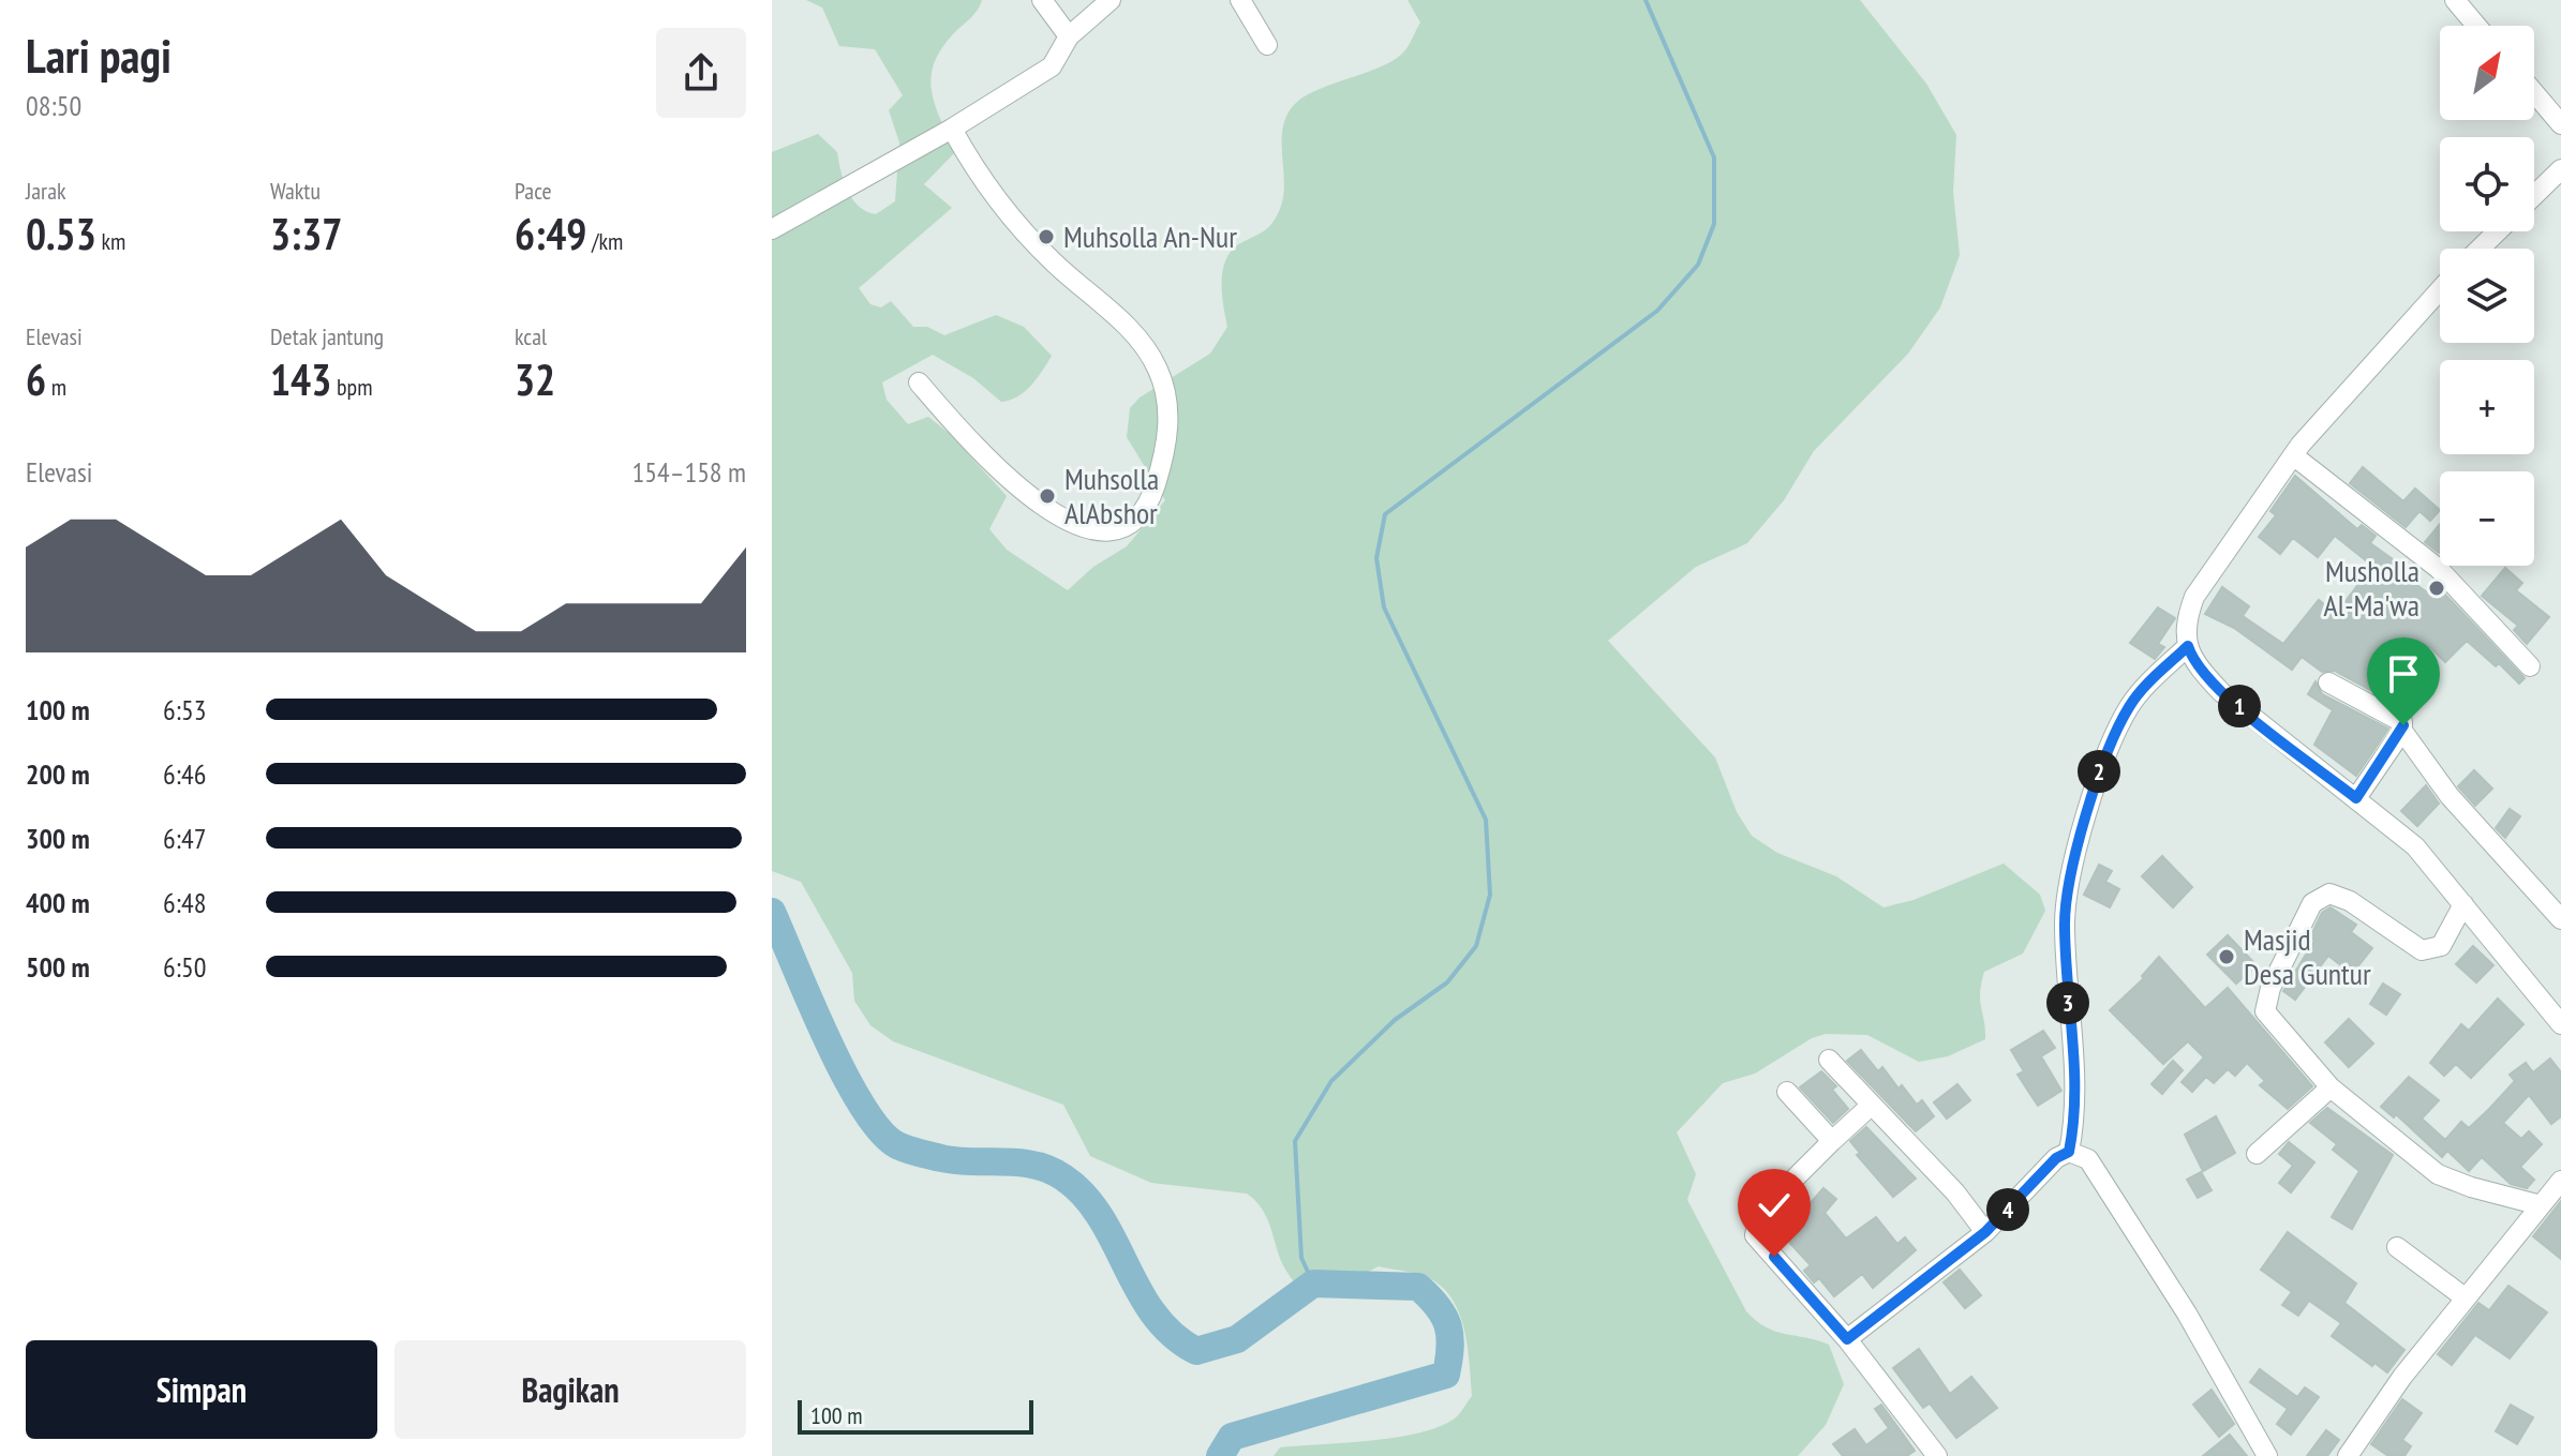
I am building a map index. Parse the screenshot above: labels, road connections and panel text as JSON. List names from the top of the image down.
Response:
{
  "places": [
    "Muhsolla An-Nur",
    "Muhsolla AlAbshor",
    "Musholla Al-Ma'wa",
    "Masjid Desa Guntur"
  ],
  "scale_bar": "100 m",
  "north": "top right",
  "page": {
    "heading": ["Lari pagi", "08:50"],
    "map_buttons": ["+", "−"],
    "stats": [
      ["Jarak", "0.53 km"],
      ["Waktu", "3:37"],
      ["Pace", "6:49 /km"],
      ["Elevasi", "6 m"],
      ["Detak jantung", "143 bpm"],
      ["kcal", "32"]
    ],
    "chart": ["Elevasi", "154–158 m"],
    "list": [
      {
        "name": "100 m",
        "note": "6:53"
      },
      {
        "name": "200 m",
        "note": "6:46"
      },
      {
        "name": "300 m",
        "note": "6:47"
      },
      {
        "name": "400 m",
        "note": "6:48"
      },
      {
        "name": "500 m",
        "note": "6:50"
      }
    ],
    "pins": [
      "1",
      "2",
      "3",
      "4"
    ],
    "buttons": ["Simpan", "Bagikan"],
    "scale": "100 m"
  }
}
